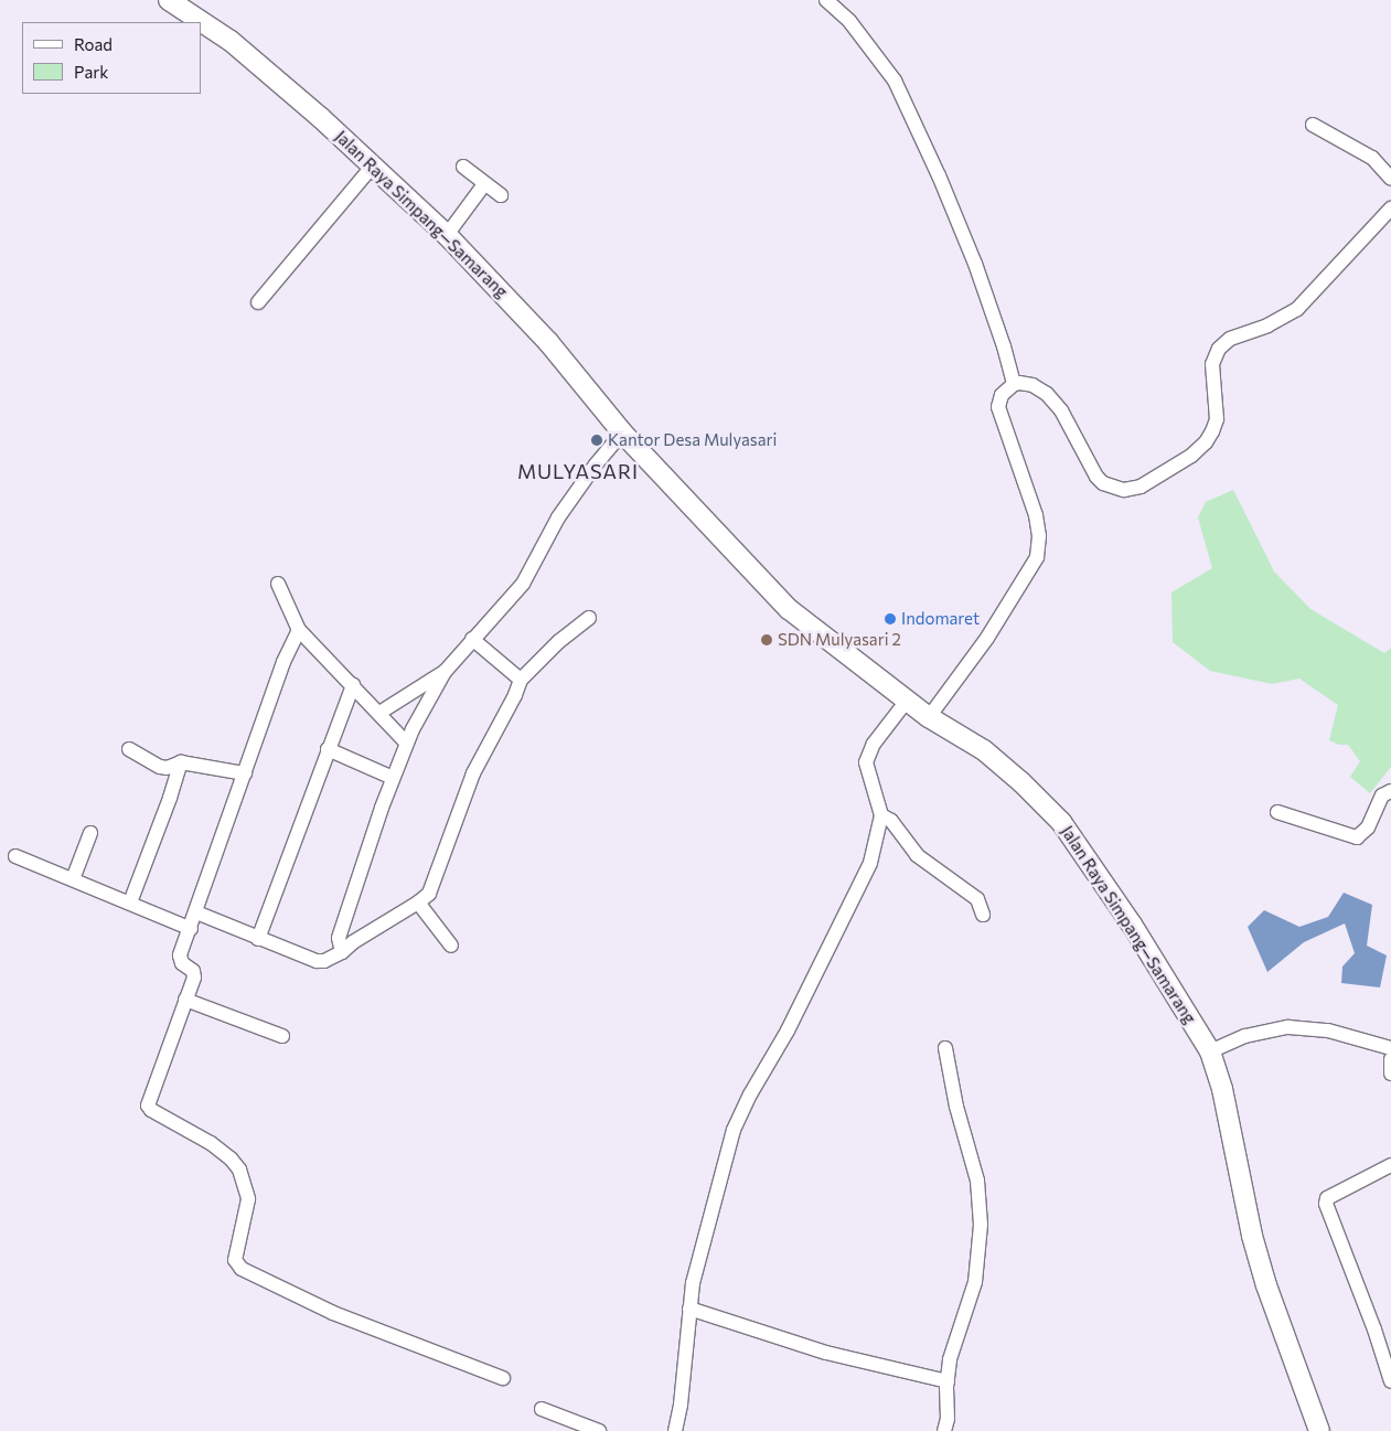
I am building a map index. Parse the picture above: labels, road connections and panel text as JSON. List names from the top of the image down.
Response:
{
  "streets": {
    "main road": ["Jalan Raya Simpang—Samarang"]
  },
  "districts": ["MULYASARI"],
  "places": ["Kantor Desa Mulyasari", "Indomaret", "SDN Mulyasari 2"],
  "legend": ["Road", "Park"]
}
